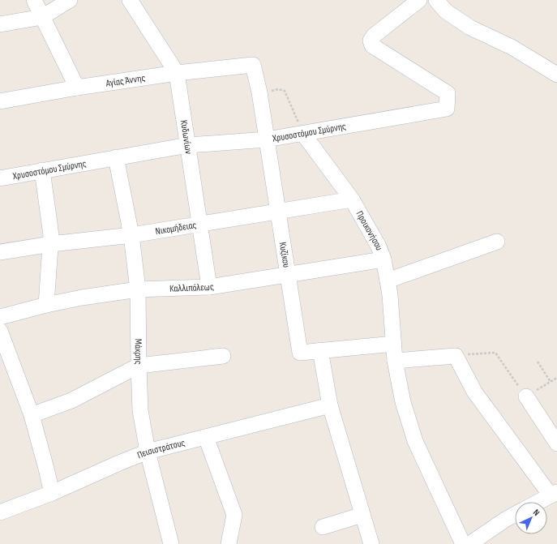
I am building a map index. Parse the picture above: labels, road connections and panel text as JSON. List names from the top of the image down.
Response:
{
  "streets": {
    "street": [
      "Αγίας Άννης",
      "Χρυσοστόμου Σμύρνης",
      "Κυδωνίων",
      "Νικομήδειας",
      "Προικονήσου",
      "Κυζίκου",
      "Καλλιπόλεως",
      "Μάκρης",
      "Πεισιστράτους"
    ]
  },
  "crossings": [
    ["Αγίας Άννης", "Κυδωνίων"],
    ["Αγίας Άννης", "Κυζίκου"],
    ["Χρυσοστόμου Σμύρνης", "Κυδωνίων"],
    ["Χρυσοστόμου Σμύρνης", "Προικονήσου"],
    ["Χρυσοστόμου Σμύρνης", "Κυζίκου"],
    ["Χρυσοστόμου Σμύρνης", "Μάκρης"],
    ["Κυδωνίων", "Νικομήδειας"],
    ["Κυδωνίων", "Καλλιπόλεως"],
    ["Νικομήδειας", "Προικονήσου"],
    ["Νικομήδειας", "Κυζίκου"],
    ["Νικομήδειας", "Μάκρης"],
    ["Προικονήσου", "Κυζίκου"],
    ["Προικονήσου", "Καλλιπόλεως"],
    ["Κυζίκου", "Καλλιπόλεως"],
    ["Καλλιπόλεως", "Μάκρης"],
    ["Μάκρης", "Πεισιστράτους"]
  ],
  "north": "top right"
}
